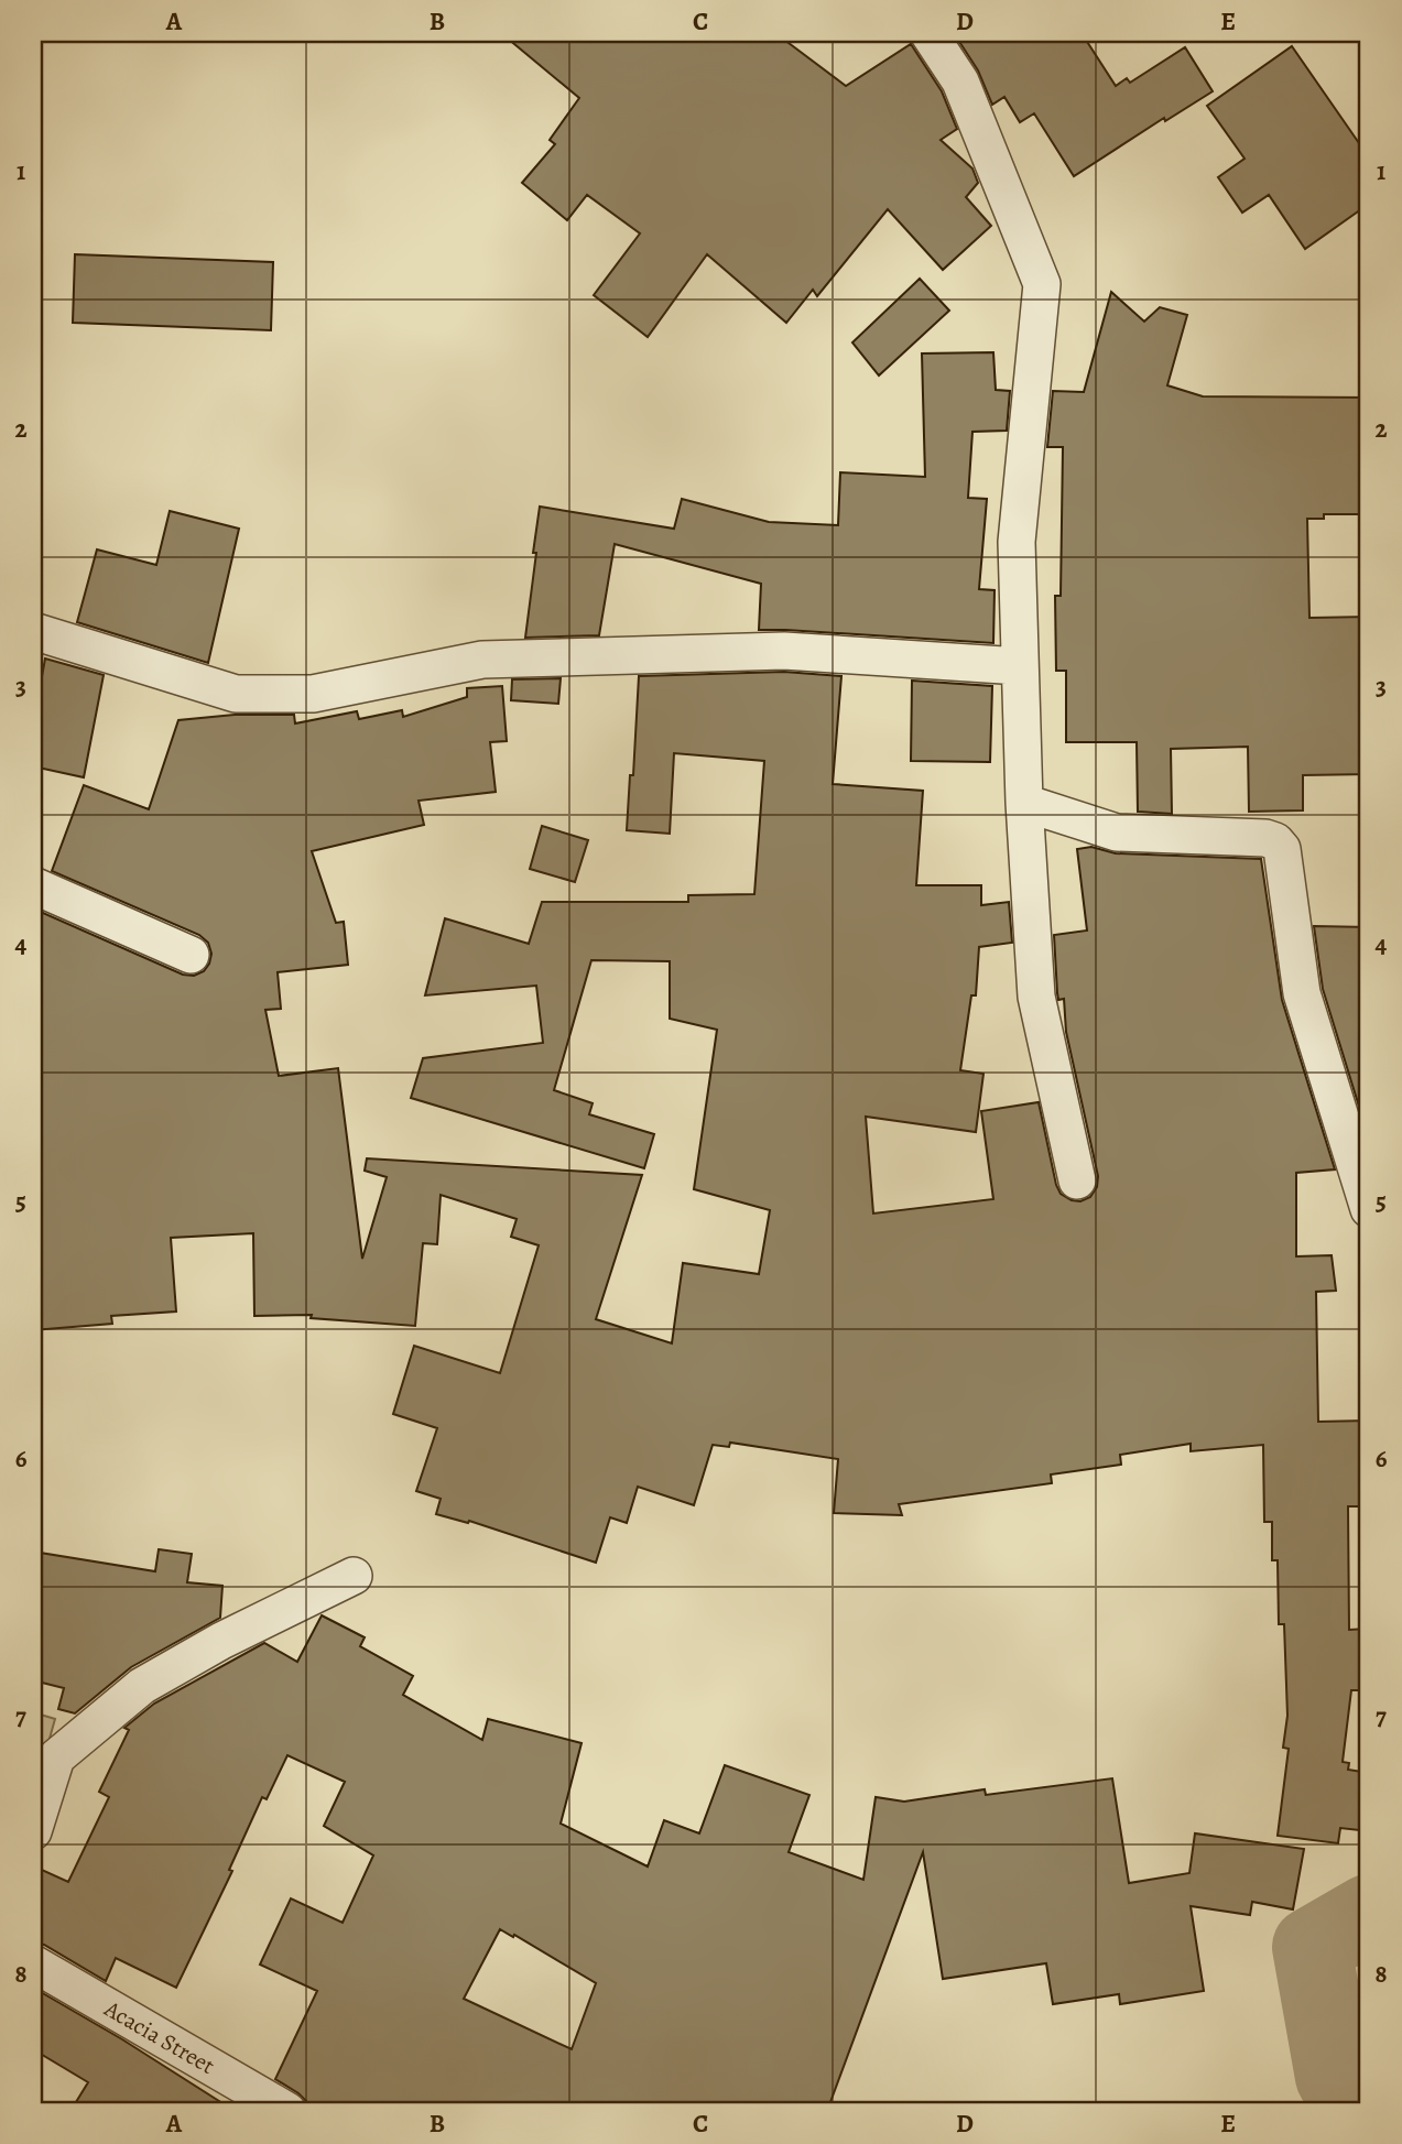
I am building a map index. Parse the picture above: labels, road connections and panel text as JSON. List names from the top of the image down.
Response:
{
  "streets": {
    "street": ["Acacia Street"]
  },
  "grid": {
    "columns": [
      "A",
      "B",
      "C",
      "D",
      "E"
    ],
    "rows": [
      "1",
      "2",
      "3",
      "4",
      "5",
      "6",
      "7",
      "8"
    ]
  }
}
